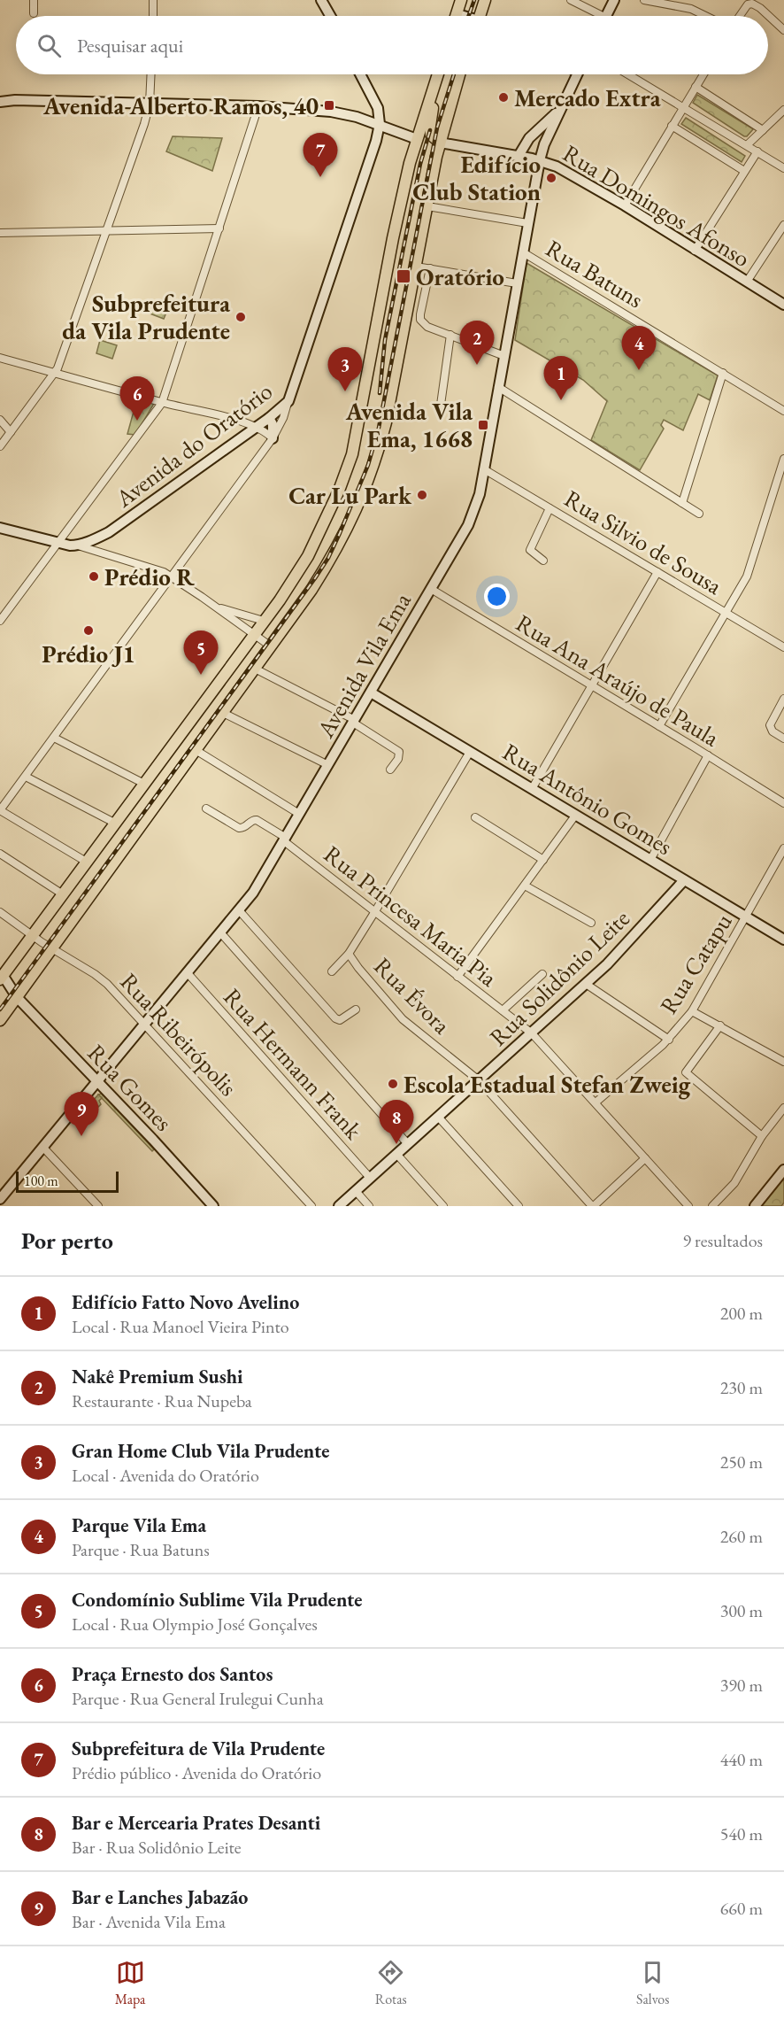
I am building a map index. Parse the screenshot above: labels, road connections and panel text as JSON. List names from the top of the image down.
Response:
{
  "streets": {
    "main road": [
      "Rua Domingos Afonso",
      "Avenida do Oratório",
      "Avenida Vila Ema",
      "Rua Antônio Gomes",
      "Rua Solidônio Leite",
      "Rua Gomes"
    ],
    "street": [
      "Rua Batuns",
      "Rua Silvio de Sousa",
      "Rua Ana Araújo de Paula",
      "Rua Princesa Maria Pia",
      "Rua Catapu",
      "Rua Évora",
      "Rua Ribeirópolis",
      "Rua Hermann Frank"
    ]
  },
  "crossings": [
    ["Rua Domingos Afonso", "Avenida Vila Ema"],
    ["Rua Batuns", "Avenida Vila Ema"],
    ["Rua Silvio de Sousa", "Avenida Vila Ema"],
    ["Avenida Vila Ema", "Rua Ana Araújo de Paula"],
    ["Avenida Vila Ema", "Rua Antônio Gomes"],
    ["Avenida Vila Ema", "Rua Princesa Maria Pia"],
    ["Avenida Vila Ema", "Rua Ribeirópolis"],
    ["Avenida Vila Ema", "Rua Hermann Frank"],
    ["Avenida Vila Ema", "Rua Gomes"],
    ["Rua Antônio Gomes", "Rua Catapu"],
    ["Rua Antônio Gomes", "Rua Solidônio Leite"],
    ["Rua Princesa Maria Pia", "Rua Catapu"],
    ["Rua Princesa Maria Pia", "Rua Solidônio Leite"],
    ["Rua Solidônio Leite", "Rua Évora"],
    ["Rua Solidônio Leite", "Rua Hermann Frank"]
  ],
  "places": {
    "other": [
      "Mercado Extra",
      "Edifício Club Station",
      "Subprefeitura da Vila Prudente",
      "Car Lu Park",
      "Prédio R",
      "Prédio J1",
      "Escola Estadual Stefan Zweig"
    ],
    "transit": ["Avenida Alberto Ramos, 40", "Oratório", "Avenida Vila Ema, 1668"]
  },
  "scale_bar": "100 m",
  "page": {
    "search": "Pesquisar aqui",
    "pins": [
      "7",
      "2",
      "4",
      "3",
      "1",
      "6",
      "5",
      "9",
      "8"
    ],
    "scale": "100 m",
    "heading": ["Por perto", "9 resultados"],
    "list": [
      {
        "mark": "1",
        "name": "Edifício Fatto Novo Avelino",
        "note": "Local · Rua Manoel Vieira Pinto",
        "value": "200 m"
      },
      {
        "mark": "2",
        "name": "Nakê Premium Sushi",
        "note": "Restaurante · Rua Nupeba",
        "value": "230 m"
      },
      {
        "mark": "3",
        "name": "Gran Home Club Vila Prudente",
        "note": "Local · Avenida do Oratório",
        "value": "250 m"
      },
      {
        "mark": "4",
        "name": "Parque Vila Ema",
        "note": "Parque · Rua Batuns",
        "value": "260 m"
      },
      {
        "mark": "5",
        "name": "Condomínio Sublime Vila Prudente",
        "note": "Local · Rua Olympio José Gonçalves",
        "value": "300 m"
      },
      {
        "mark": "6",
        "name": "Praça Ernesto dos Santos",
        "note": "Parque · Rua General Irulegui Cunha",
        "value": "390 m"
      },
      {
        "mark": "7",
        "name": "Subprefeitura de Vila Prudente",
        "note": "Prédio público · Avenida do Oratório",
        "value": "440 m"
      },
      {
        "mark": "8",
        "name": "Bar e Mercearia Prates Desanti",
        "note": "Bar · Rua Solidônio Leite",
        "value": "540 m"
      },
      {
        "mark": "9",
        "name": "Bar e Lanches Jabazão",
        "note": "Bar · Avenida Vila Ema",
        "value": "660 m"
      }
    ],
    "nav": ["Mapa", "Rotas", "Salvos"]
  }
}
